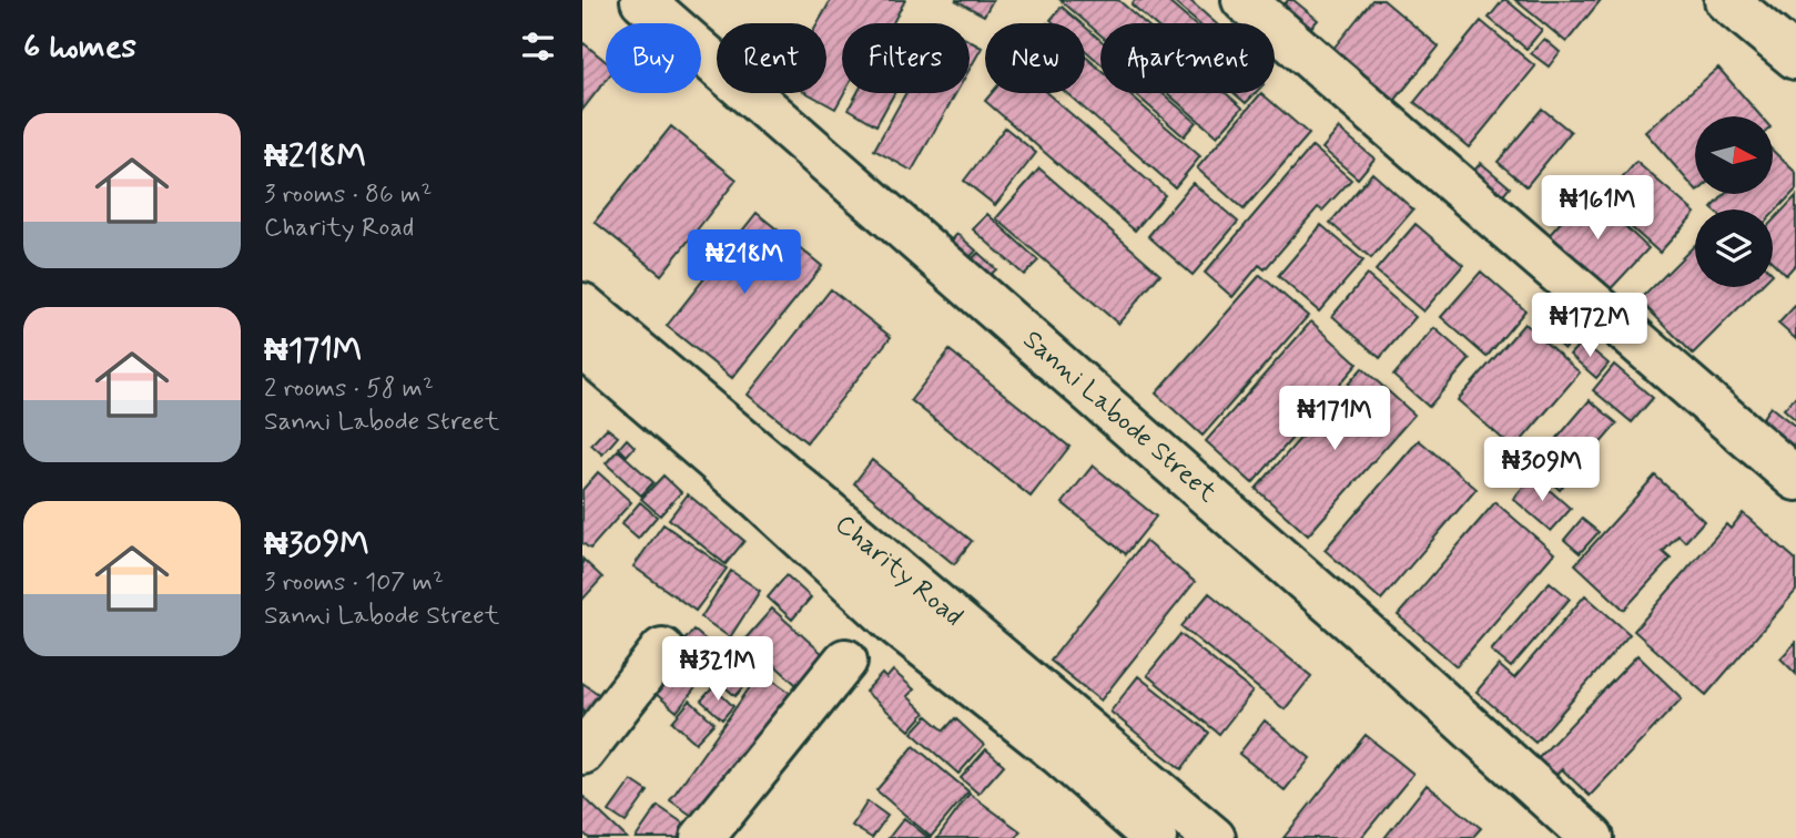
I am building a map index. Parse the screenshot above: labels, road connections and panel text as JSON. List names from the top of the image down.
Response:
{
  "streets": {
    "street": ["Sanni Labode Street", "Charity Road"]
  },
  "north": "right",
  "page": {
    "heading": "6 homes",
    "chip": [
      "Buy",
      "Rent",
      "Filters",
      "New",
      "Apartment"
    ],
    "list": [
      {
        "name": "₦218M",
        "note": "3 rooms · 86 m² · Charity Road"
      },
      {
        "name": "₦171M",
        "note": "2 rooms · 58 m² · Sanni Labode Street"
      },
      {
        "name": "₦309M",
        "note": "3 rooms · 107 m² · Sanni Labode Street"
      }
    ],
    "price": [
      "₦161M",
      "₦218M",
      "₦172M",
      "₦171M",
      "₦309M",
      "₦321M"
    ]
  }
}
